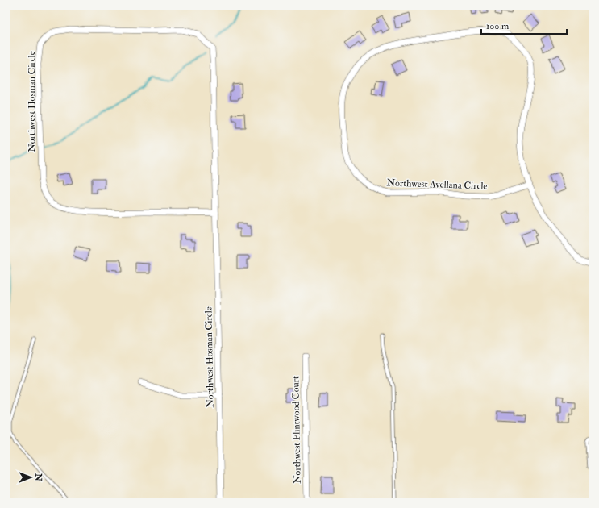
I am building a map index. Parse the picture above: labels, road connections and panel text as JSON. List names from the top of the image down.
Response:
{
  "streets": {
    "street": ["Northwest Hosman Circle", "Northwest Avellana Circle", "Northwest Flintwood Court"]
  },
  "scale_bar": "100 m",
  "north": "right"
}
